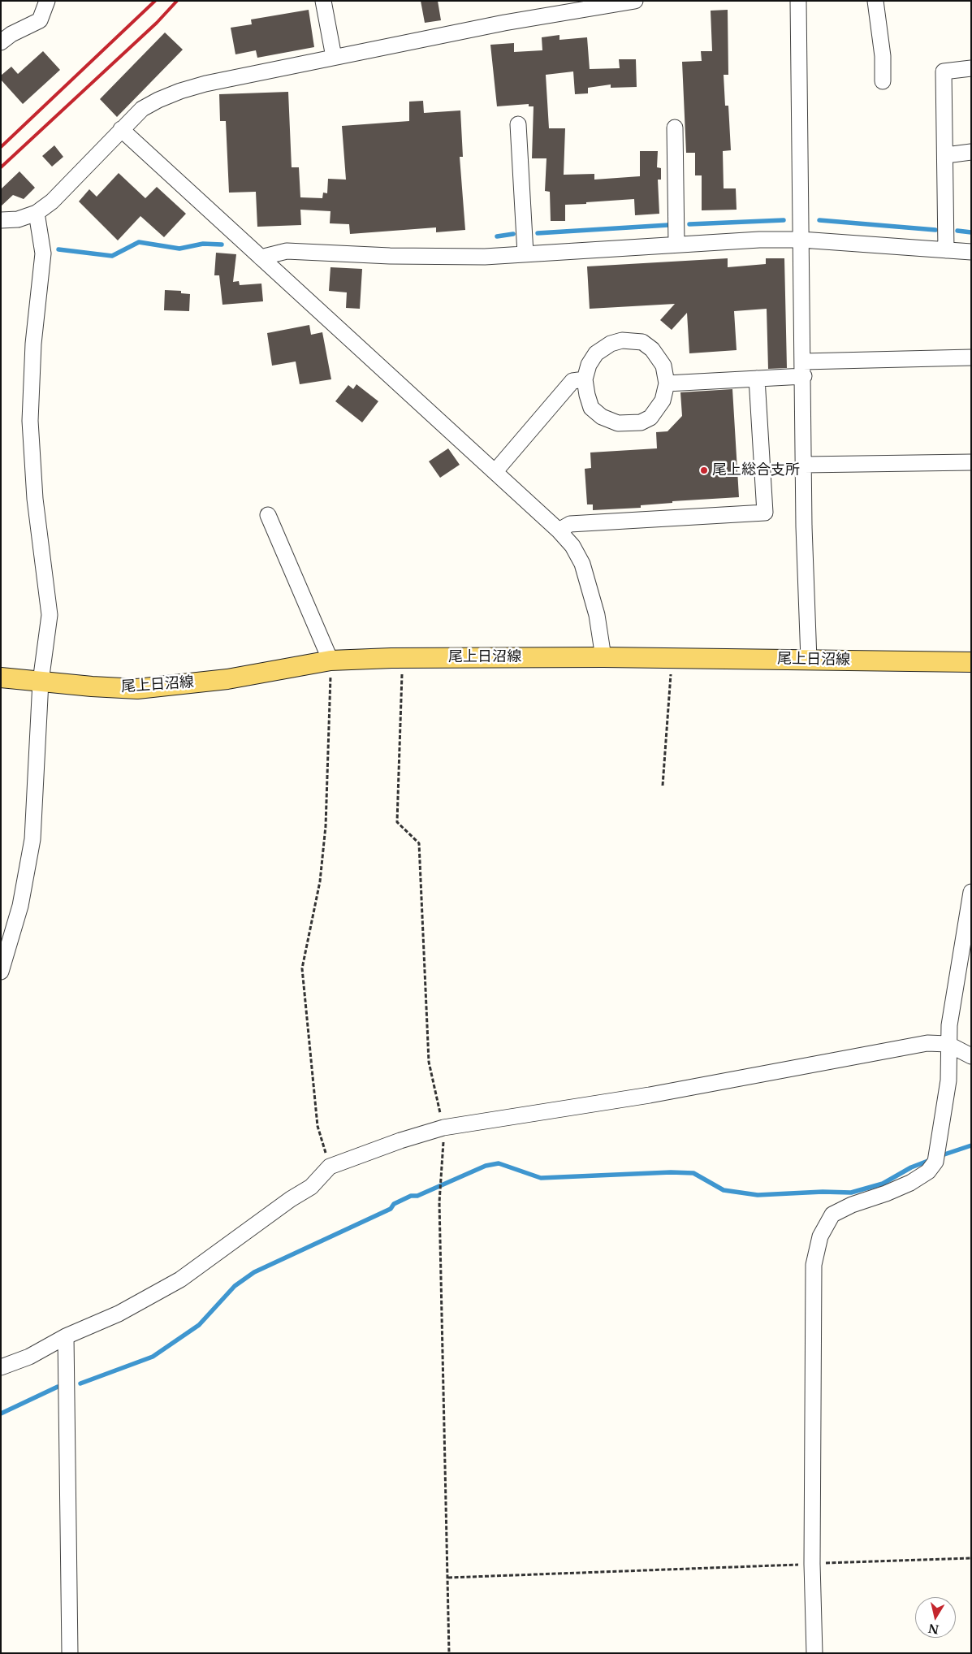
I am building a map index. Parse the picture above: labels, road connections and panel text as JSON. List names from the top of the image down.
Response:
{
  "streets": {
    "main road": ["尾上日沼線"]
  },
  "places": ["尾上総合支所"],
  "north": "bottom"
}
